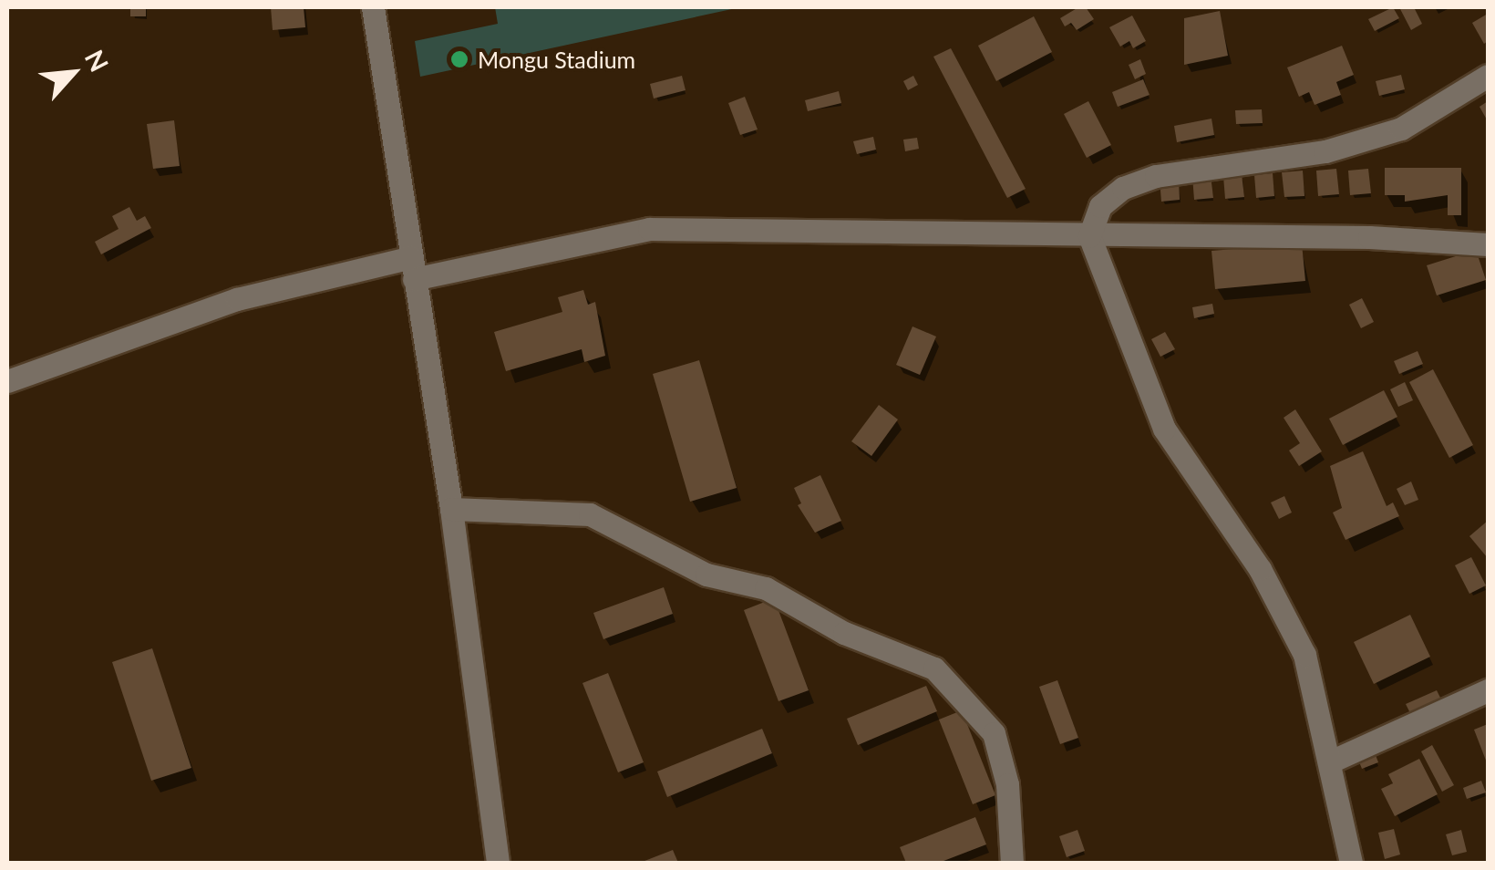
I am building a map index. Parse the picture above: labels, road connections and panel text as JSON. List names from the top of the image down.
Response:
{
  "places": ["Mongu Stadium"],
  "north": "top right"
}
